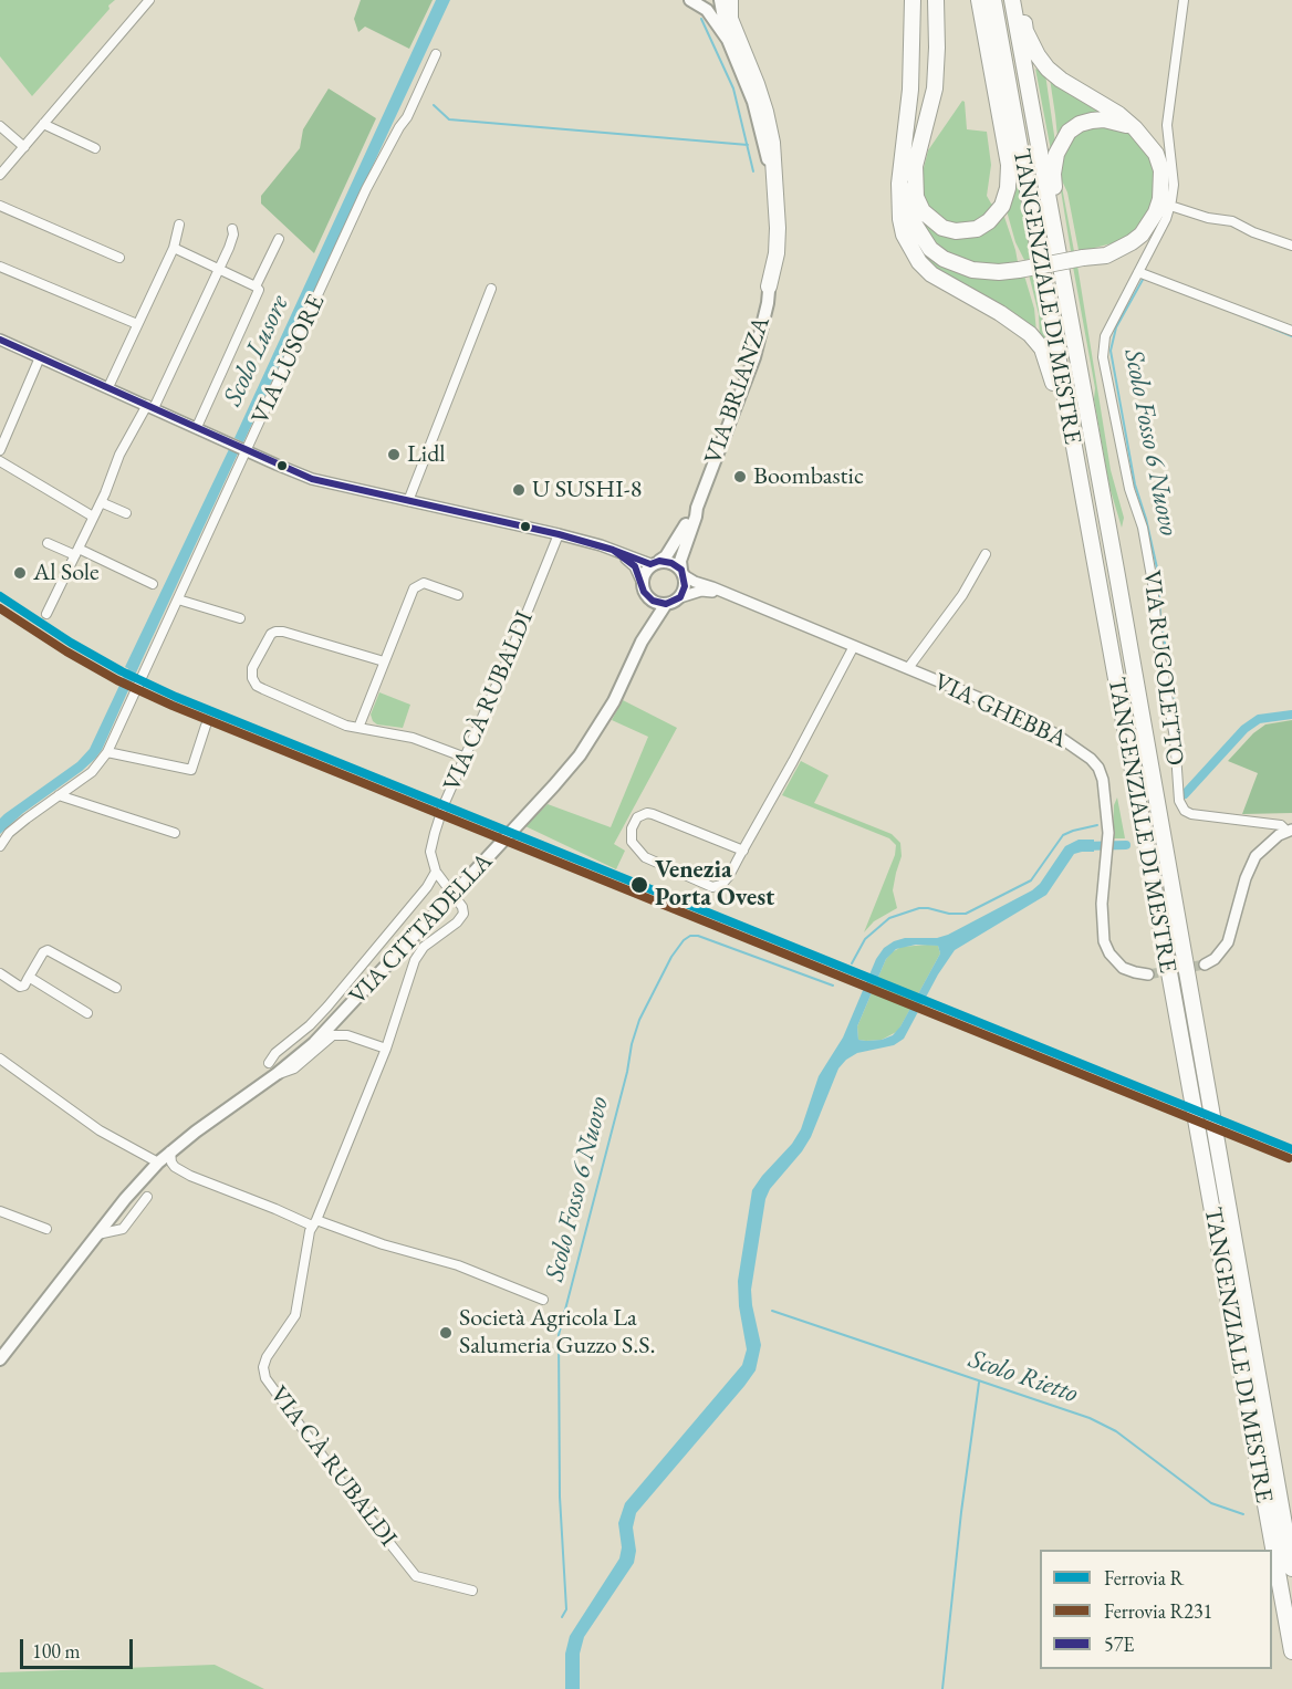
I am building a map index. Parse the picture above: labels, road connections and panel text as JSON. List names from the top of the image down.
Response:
{
  "streets": {
    "highway": ["TANGENZIALE DI MESTRE"],
    "main road": ["VIA BRIANZA", "VIA CITTADELLA"],
    "street": [
      "VIA LUSORE",
      "VIA RUGOLETTO",
      "VIA CÀ RUBALDI",
      "VIA GHEBBA"
    ]
  },
  "crossings": [
    ["VIA BRIANZA", "VIA GHEBBA"],
    ["VIA BRIANZA", "VIA CITTADELLA"],
    ["VIA GHEBBA", "VIA CITTADELLA"]
  ],
  "water": ["Scolo Lusore", "Scolo Fosso 6 Nuovo", "Scolo Rietto"],
  "places": [
    "Lidl",
    "Boombastic",
    "U SUSHI-8",
    "Al Sole",
    "Venezia Porta Ovest",
    "Società Agricola La Salumeria Guzzo S.S."
  ],
  "lines": ["transit line 57E", "rail line R", "rail line R231"],
  "legend": ["Ferrovia R", "Ferrovia R231", "57E"],
  "scale_bar": "100 m"
}
